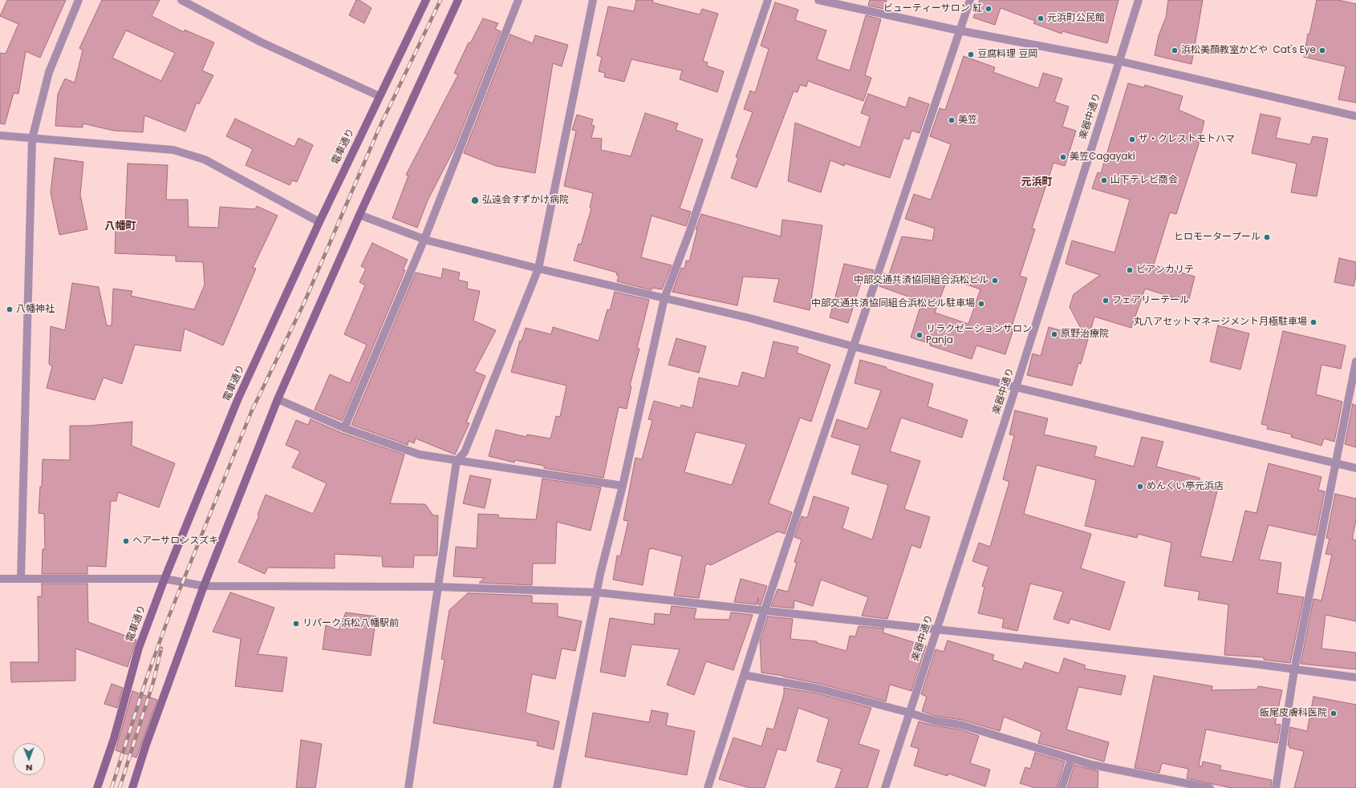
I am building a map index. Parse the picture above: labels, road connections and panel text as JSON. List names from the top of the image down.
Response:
{
  "streets": {
    "street": ["楽器中通り", "電車通り"]
  },
  "districts": ["元浜町", "八幡町"],
  "places": [
    "ビューティーサロン 紅",
    "元浜町公民館",
    "浜松美顔教室かどや",
    "Cat's Eye",
    "豆腐料理 豆岡",
    "美笠",
    "ザ・クレストモトハマ",
    "美笠Cagayaki",
    "山下テレビ商会",
    "弘遠会すずかけ病院",
    "ヒロモータープール",
    "ビアンカリテ",
    "中部交通共済協同組合浜松ビル",
    "フェアリーテール",
    "中部交通共済協同組合浜松ビル駐車場",
    "八幡神社",
    "丸八アセットマネージメント月極駐車場",
    "原野治療院",
    "リラクゼーションサロン Panja",
    "めんくい亭元浜店",
    "ヘアーサロンスズキ",
    "リパーク浜松八幡駅前",
    "飯尾皮膚科医院"
  ],
  "north": "bottom"
}
